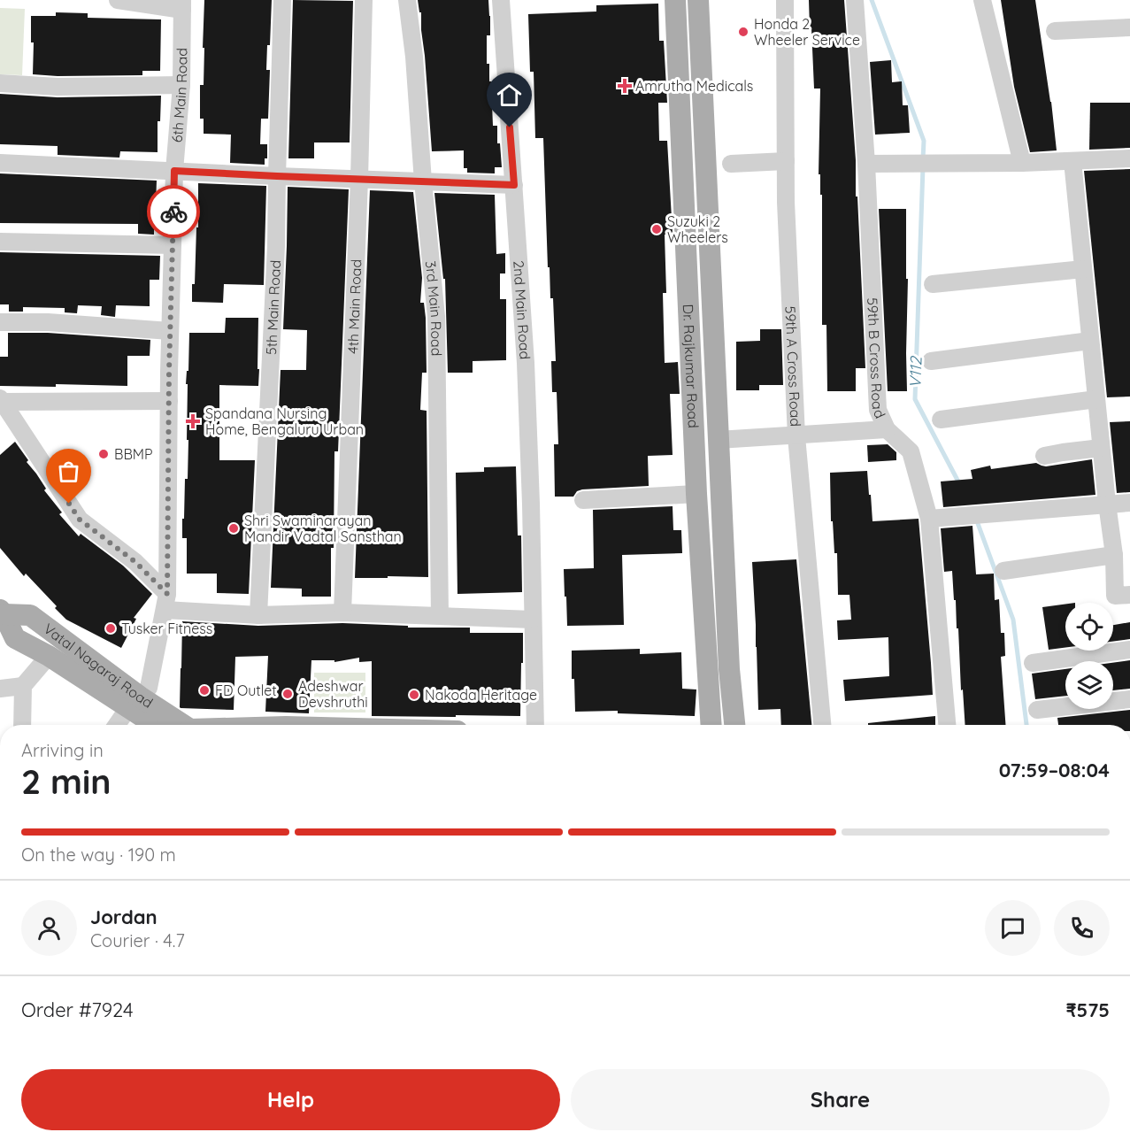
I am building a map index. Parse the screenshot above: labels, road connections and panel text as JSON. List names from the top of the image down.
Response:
{
  "streets": {
    "main road": ["Dr. Rajkumar Road", "Vatal Nagaraj Road"],
    "street": [
      "6th Main Road",
      "4th Main Road",
      "5th Main Road",
      "3rd Main Road",
      "2nd Main Road",
      "59th B Cross Road",
      "59th A Cross Road"
    ]
  },
  "crossings": [
    ["6th Main Road", "Vatal Nagaraj Road"]
  ],
  "water": ["V112"],
  "places": {
    "other": [
      "Honda 2 Wheeler Service",
      "Suzuki 2 Wheelers",
      "BBMP",
      "Shri Swaminarayan Mandir Vadtal Sansthan",
      "Tusker Fitness",
      "FD Outlet",
      "Adeshwar Devshruthi",
      "Nakoda Heritage"
    ],
    "health": ["Amrutha Medicals", "Spandana Nursing Home, Bengaluru Urban"]
  },
  "page": {
    "heading": ["2 min", "Arriving in", "07:59–08:04"],
    "panel": [
      "Jordan",
      "Courier · 4.7",
      "Order #7924",
      "₹575"
    ],
    "bar": "On the way · 190 m",
    "buttons": ["Help", "Share"]
  }
}
